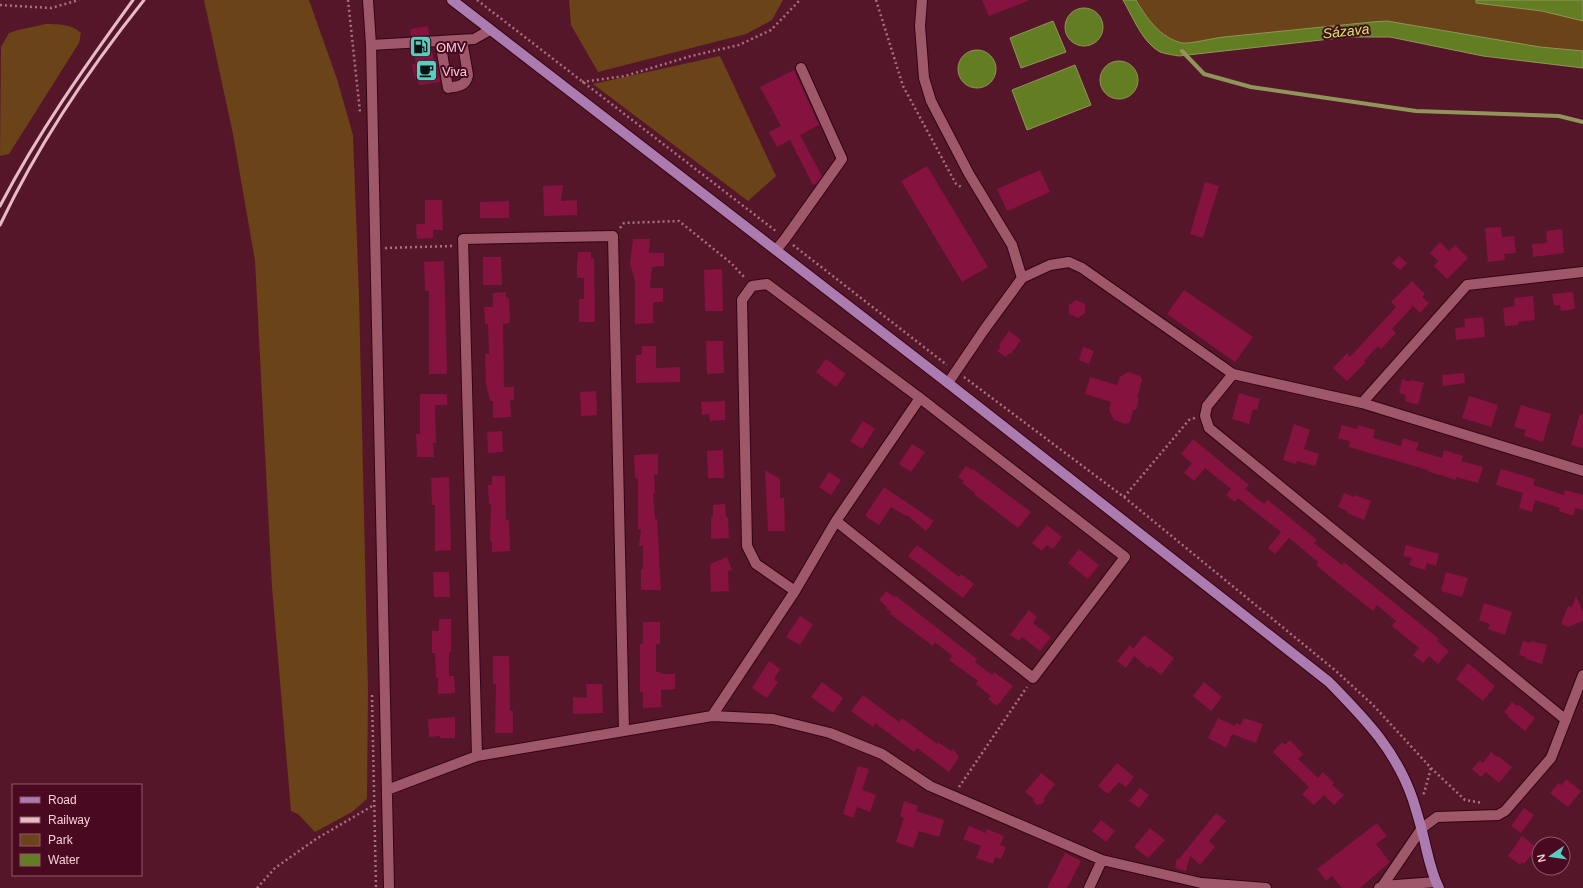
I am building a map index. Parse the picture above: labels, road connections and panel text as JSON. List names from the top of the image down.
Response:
{
  "water": ["Sázava"],
  "places": {
    "fuel station": ["OMV"],
    "cafe": ["Viva"]
  },
  "legend": [
    "Road",
    "Railway",
    "Park",
    "Water"
  ],
  "north": "left"
}
